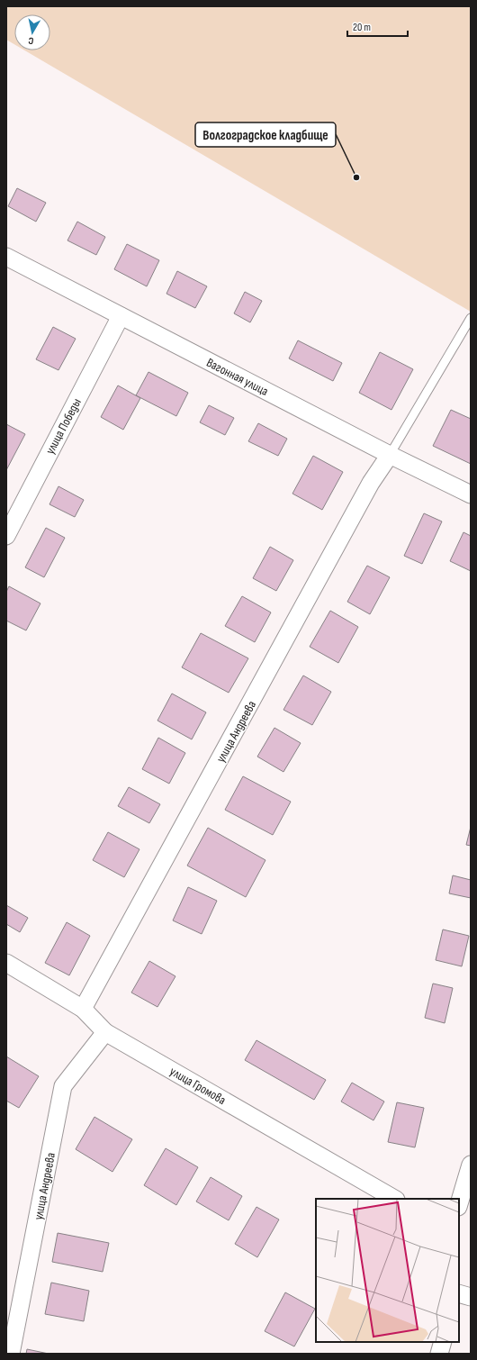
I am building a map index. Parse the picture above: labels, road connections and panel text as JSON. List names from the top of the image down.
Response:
{
  "streets": {
    "street": [
      "Вагонная улица",
      "улица Победы",
      "улица Андреева",
      "улица Громова"
    ]
  },
  "crossings": [
    ["Вагонная улица", "улица Победы"],
    ["Вагонная улица", "улица Андреева"],
    ["улица Андреева", "улица Громова"]
  ],
  "places": ["Волгоградское кладбище"],
  "scale_bar": "20 m",
  "north": "bottom"
}
